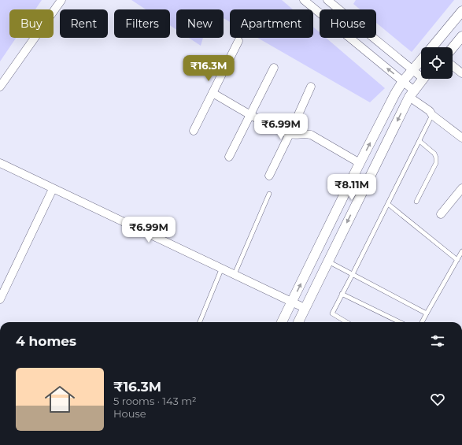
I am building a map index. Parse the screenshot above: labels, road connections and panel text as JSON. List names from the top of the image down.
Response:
{
  "page": {
    "chip": [
      "Buy",
      "Rent",
      "Filters",
      "New",
      "Apartment",
      "House"
    ],
    "price": [
      "₹16.3M",
      "₹6.99M",
      "₹8.11M",
      "₹6.99M"
    ],
    "heading": "4 homes",
    "list": [
      {
        "name": "₹16.3M",
        "note": "5 rooms · 143 m² · House"
      }
    ]
  }
}
